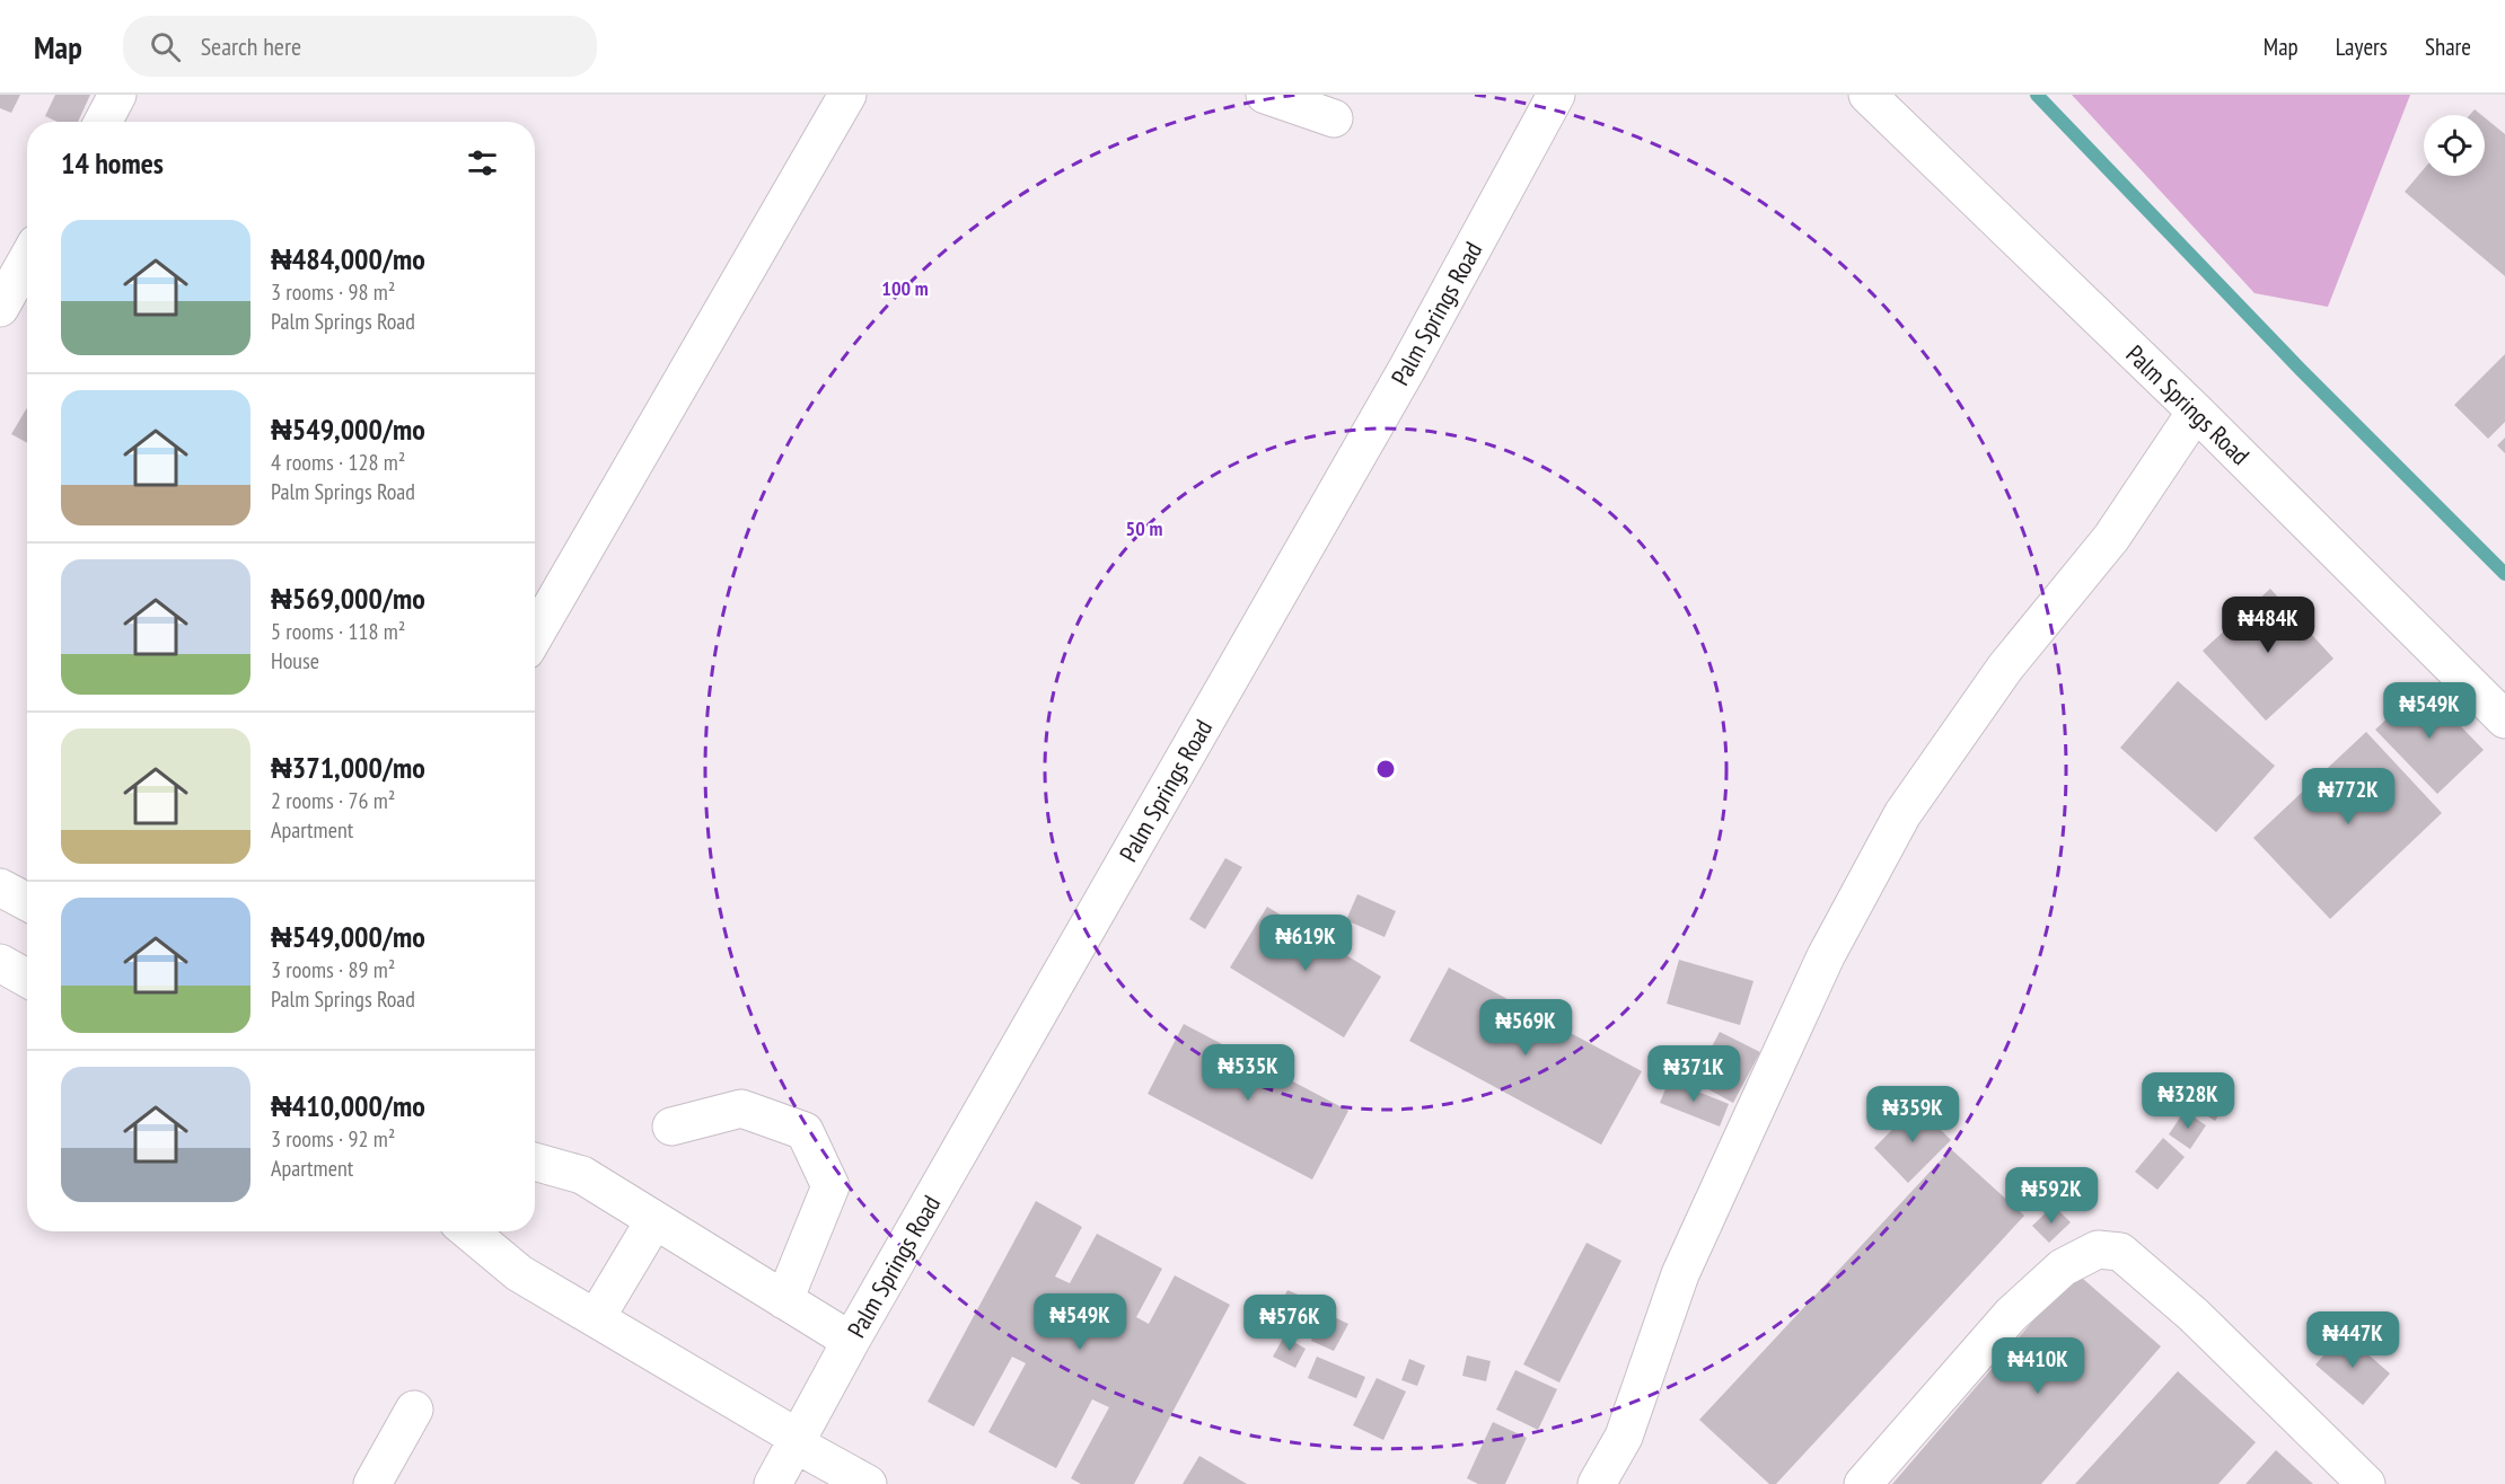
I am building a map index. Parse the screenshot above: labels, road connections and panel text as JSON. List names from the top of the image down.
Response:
{
  "streets": {
    "street": ["Palm Springs Road"]
  },
  "page": {
    "header": "Map",
    "search": "Search here",
    "nav": ["Map", "Layers", "Share"],
    "heading": "14 homes",
    "list": [
      {
        "name": "₦484,000/mo",
        "note": "3 rooms · 98 m² · Palm Springs Road"
      },
      {
        "name": "₦549,000/mo",
        "note": "4 rooms · 128 m² · Palm Springs Road"
      },
      {
        "name": "₦569,000/mo",
        "note": "5 rooms · 118 m² · House"
      },
      {
        "name": "₦371,000/mo",
        "note": "2 rooms · 76 m² · Apartment"
      },
      {
        "name": "₦549,000/mo",
        "note": "3 rooms · 89 m² · Palm Springs Road"
      },
      {
        "name": "₦410,000/mo",
        "note": "3 rooms · 92 m² · Apartment"
      }
    ],
    "price": [
      "₦484K",
      "₦549K",
      "₦772K",
      "₦619K",
      "₦569K",
      "₦535K",
      "₦371K",
      "₦328K",
      "₦359K",
      "₦592K",
      "₦549K",
      "₦576K",
      "₦447K",
      "₦410K"
    ]
  },
  "rings": ["100 m", "50 m"]
}
